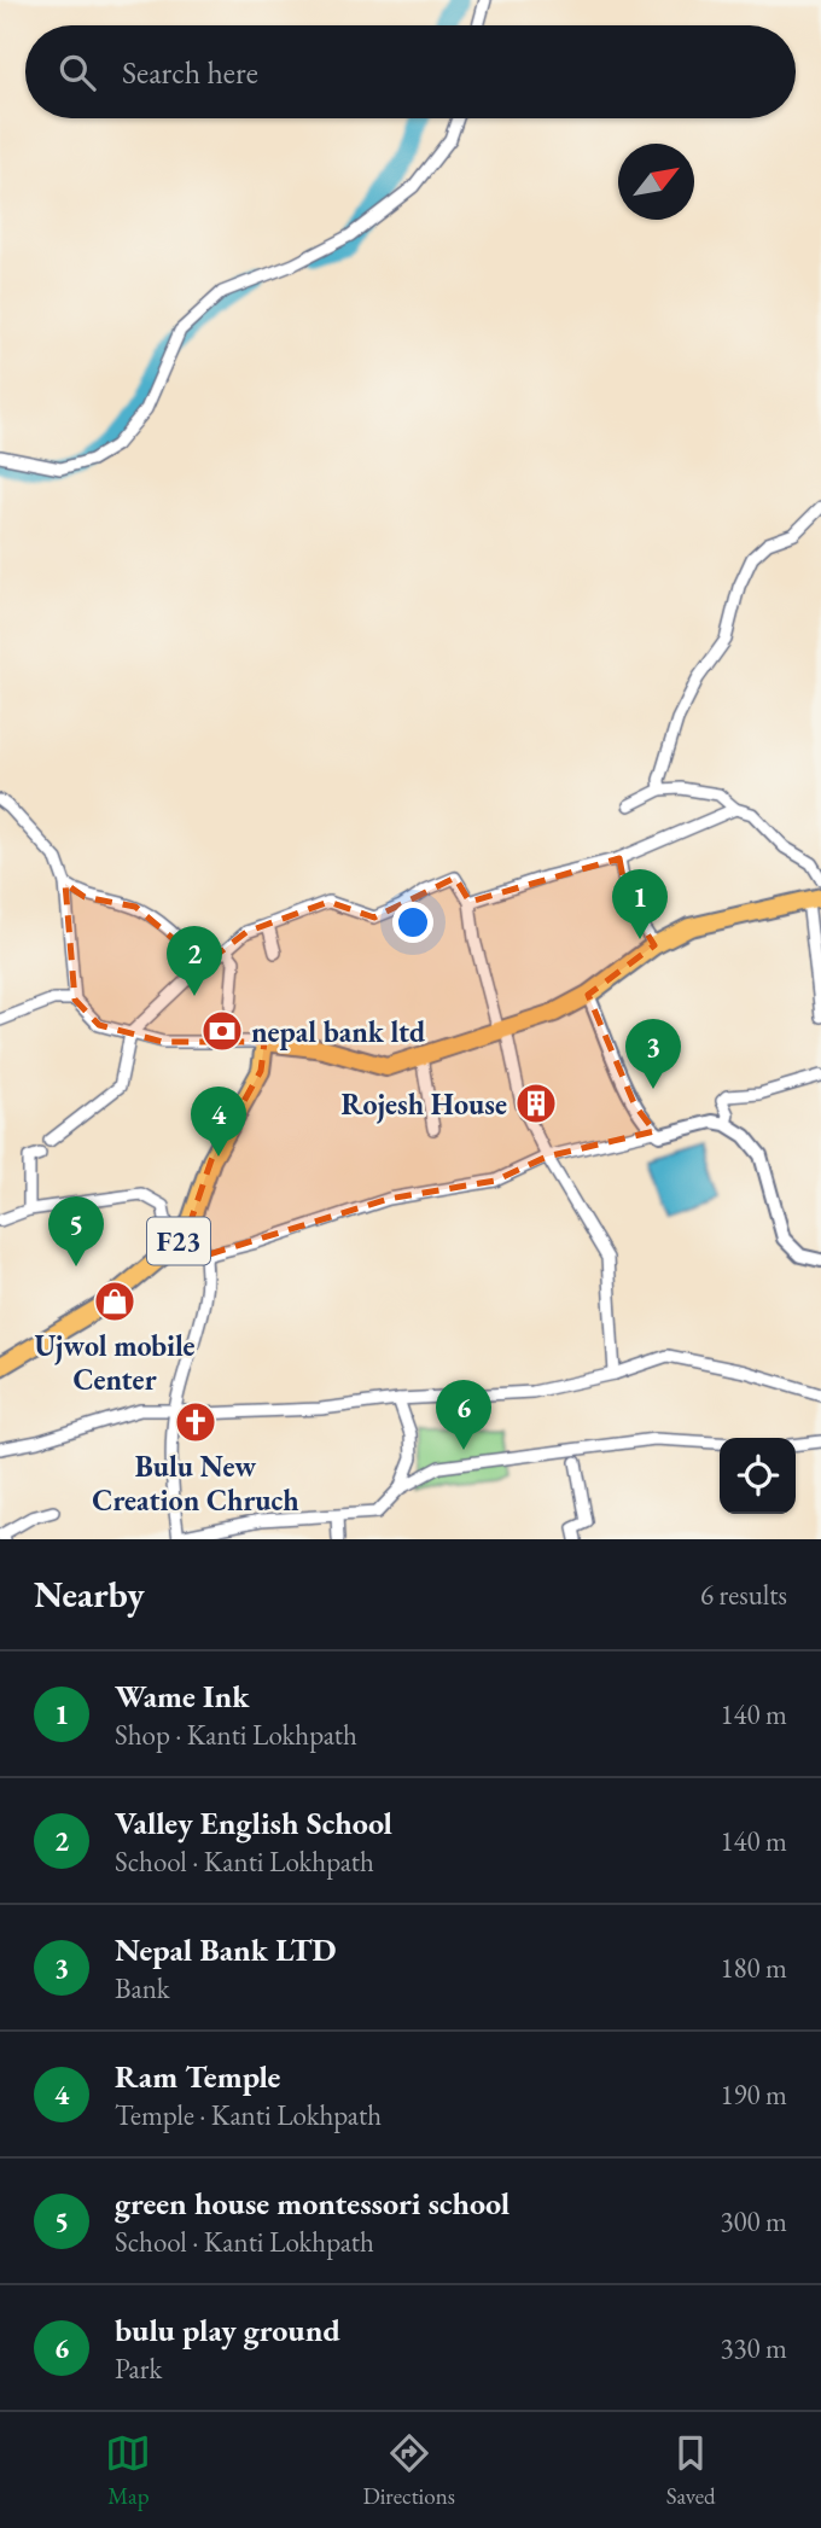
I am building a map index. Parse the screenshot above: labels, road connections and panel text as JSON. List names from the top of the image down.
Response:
{
  "streets": {
    "main road": ["F23"]
  },
  "places": {
    "bank": ["nepal bank ltd"],
    "building": ["Rojesh House"],
    "shop": ["Ujwol mobile Center"],
    "church": ["Bulu New Creation Chruch"]
  },
  "north": "top right",
  "page": {
    "search": "Search here",
    "pins": [
      "1",
      "2",
      "3",
      "4",
      "5",
      "6"
    ],
    "heading": ["Nearby", "6 results"],
    "list": [
      {
        "mark": "1",
        "name": "Wame Ink",
        "note": "Shop · Kanti Lokhpath",
        "value": "140 m"
      },
      {
        "mark": "2",
        "name": "Valley English School",
        "note": "School · Kanti Lokhpath",
        "value": "140 m"
      },
      {
        "mark": "3",
        "name": "Nepal Bank LTD",
        "note": "Bank",
        "value": "180 m"
      },
      {
        "mark": "4",
        "name": "Ram Temple",
        "note": "Temple · Kanti Lokhpath",
        "value": "190 m"
      },
      {
        "mark": "5",
        "name": "green house montessori school",
        "note": "School · Kanti Lokhpath",
        "value": "300 m"
      },
      {
        "mark": "6",
        "name": "bulu play ground",
        "note": "Park",
        "value": "330 m"
      }
    ],
    "nav": ["Map", "Directions", "Saved"]
  }
}
